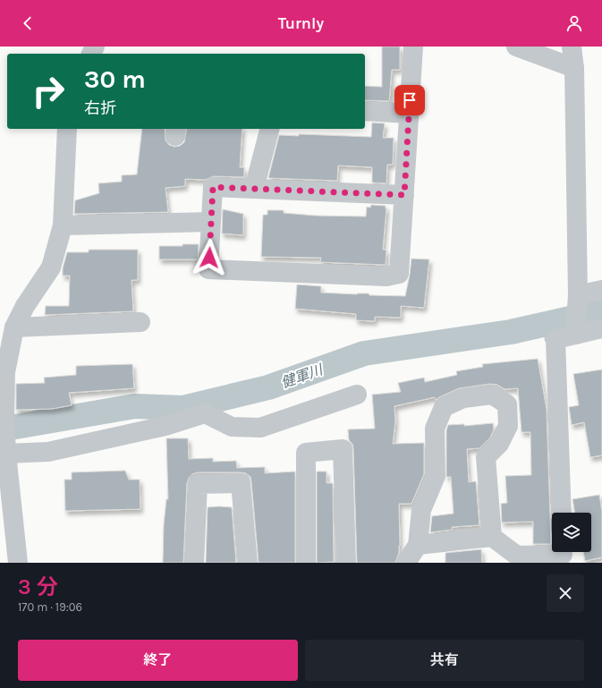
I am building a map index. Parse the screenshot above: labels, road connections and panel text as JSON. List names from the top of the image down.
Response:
{
  "water": ["健軍川"],
  "page": {
    "header": "Turnly",
    "turn": ["30 m", "右折"],
    "heading": ["3 分", "170 m · 19:06"],
    "buttons": ["終了", "共有"]
  }
}
